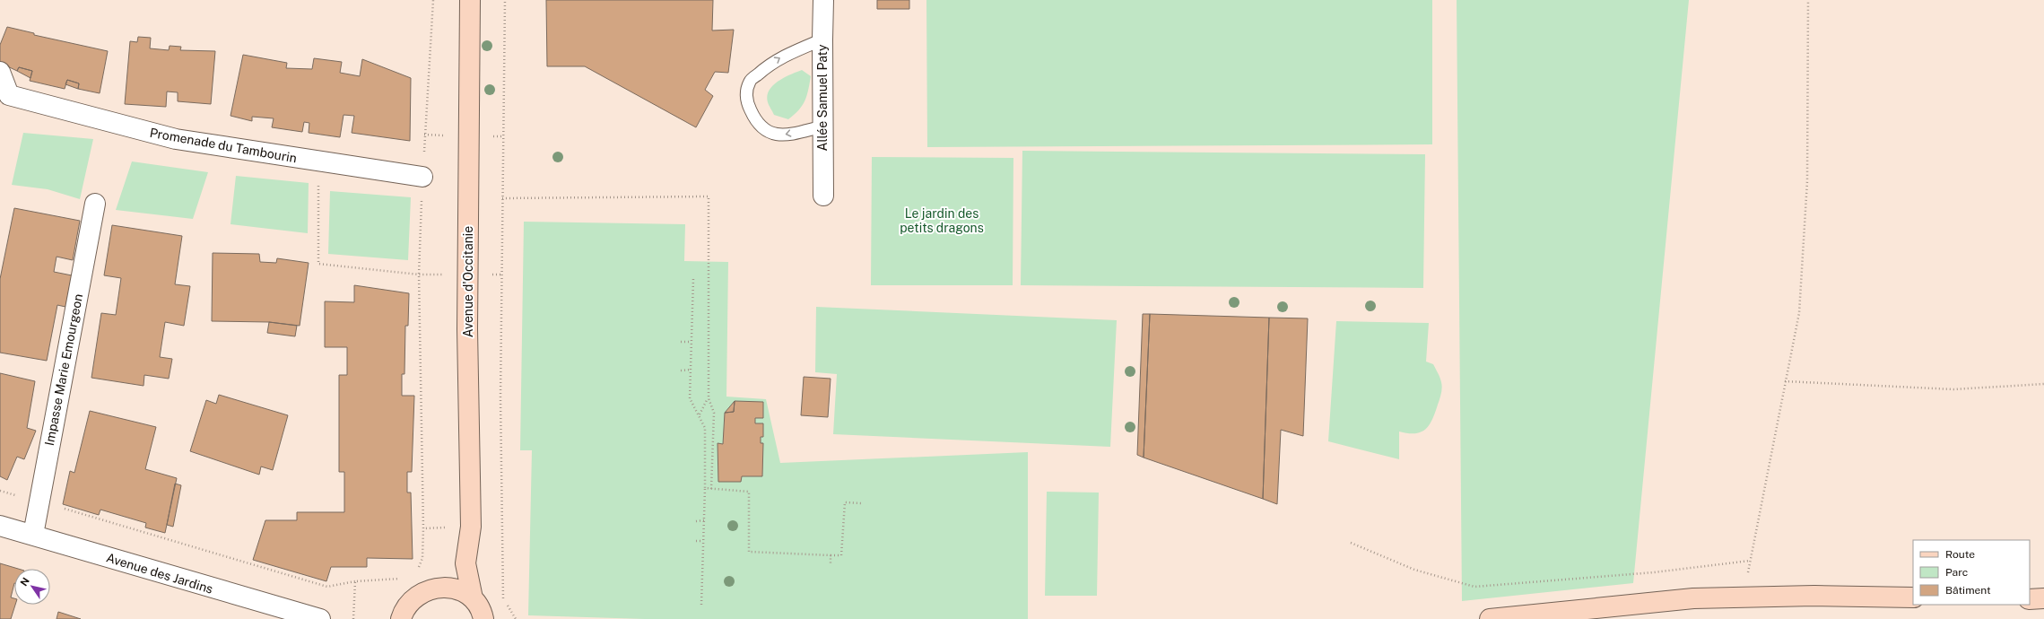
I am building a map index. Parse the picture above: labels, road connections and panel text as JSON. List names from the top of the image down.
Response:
{
  "streets": {
    "street": [
      "Allée Samuel Paty",
      "Promenade du Tambourin",
      "Avenue d'Occitanie",
      "Impasse Marie Emourgeon",
      "Avenue des Jardins"
    ]
  },
  "crossings": [
    ["Impasse Marie Emourgeon", "Avenue des Jardins"]
  ],
  "parks": ["Le jardin des petits dragons"],
  "legend": ["Route", "Parc", "Bâtiment"],
  "north": "top left"
}
